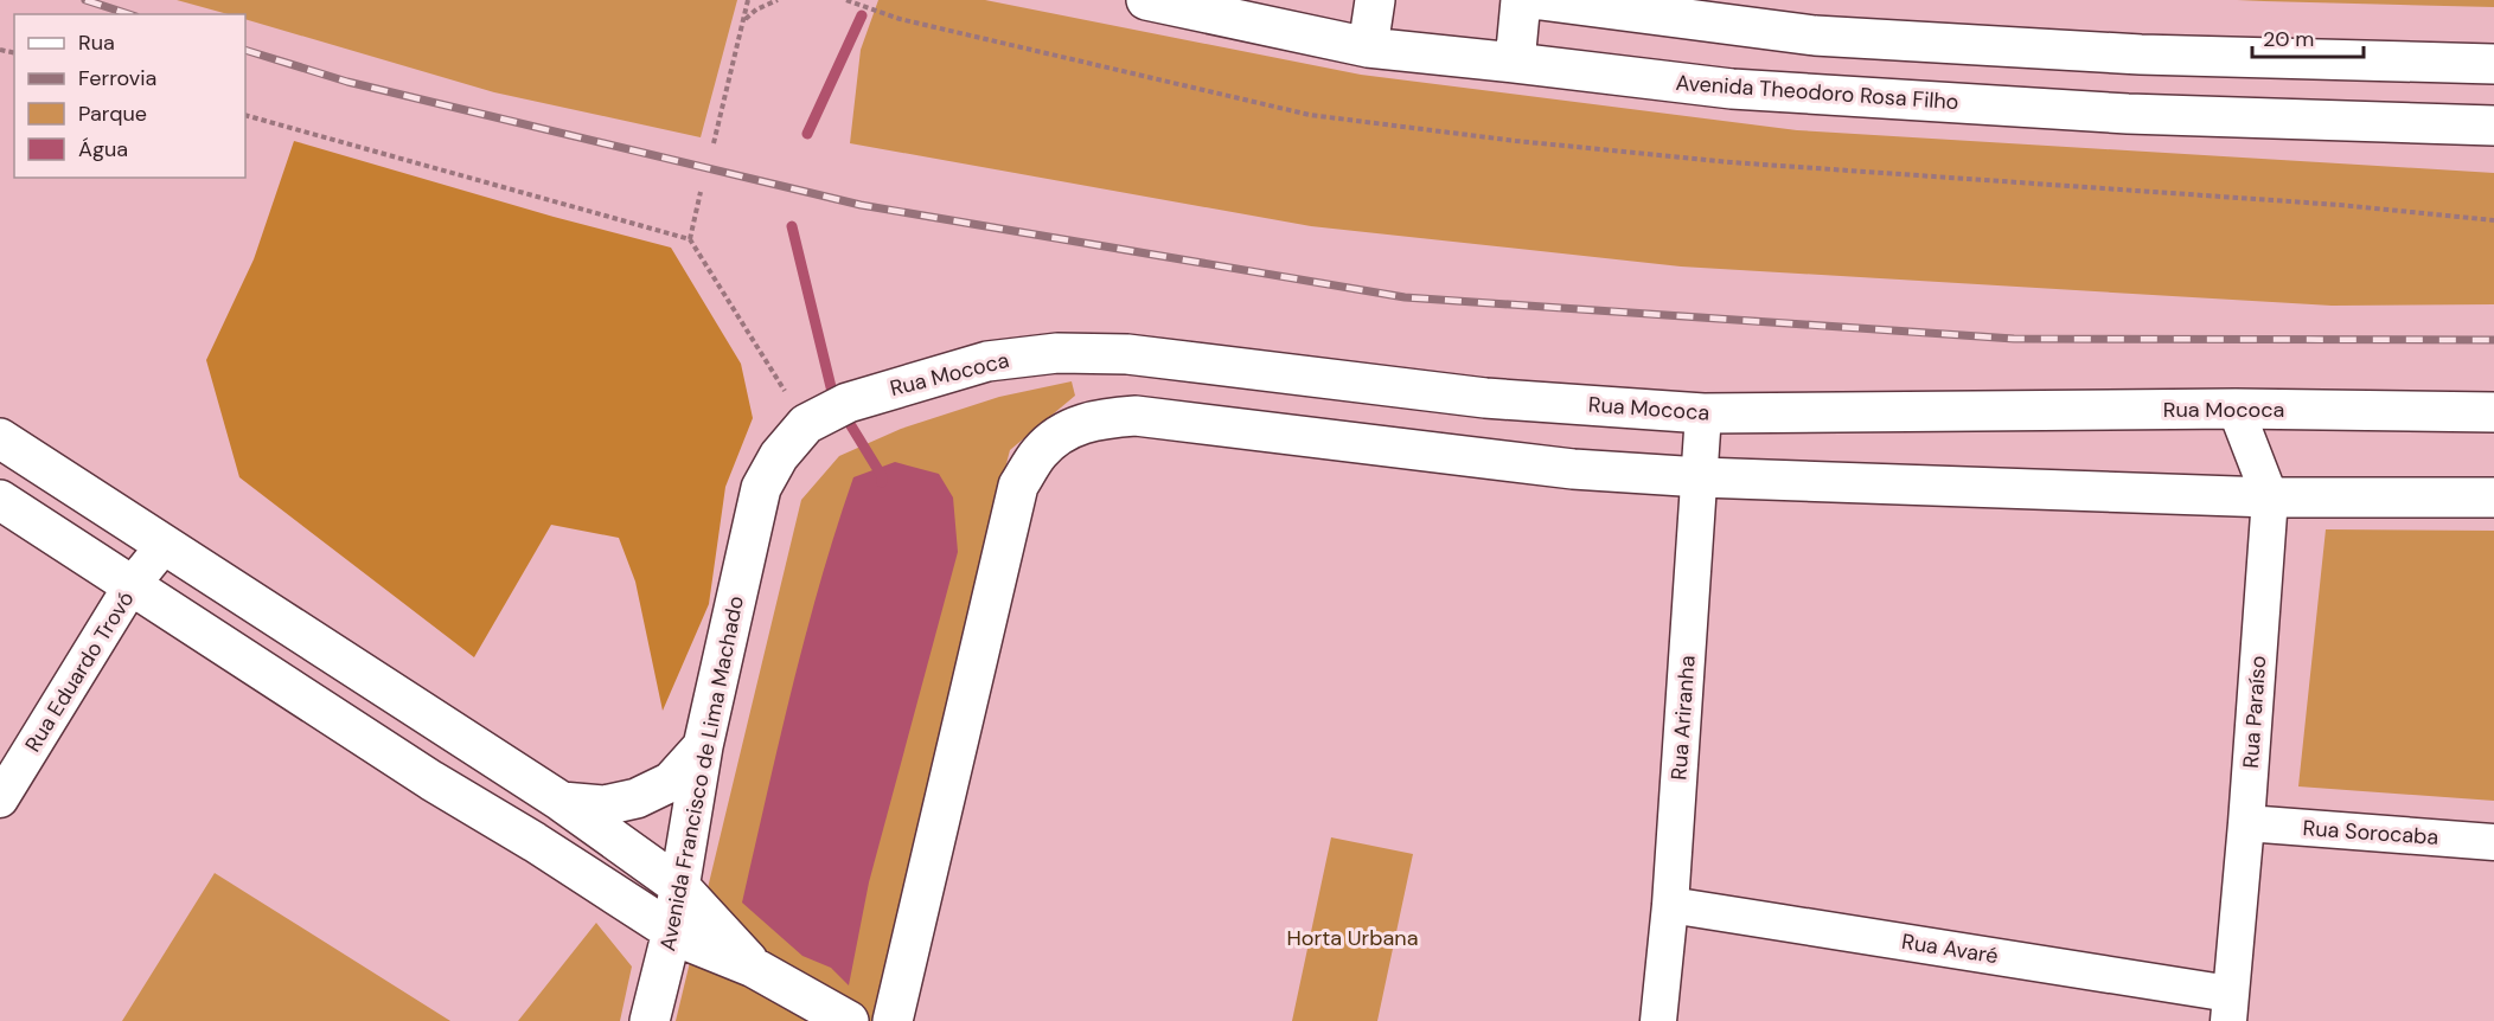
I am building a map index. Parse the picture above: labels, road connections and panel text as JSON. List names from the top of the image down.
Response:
{
  "streets": {
    "main road": ["Avenida Theodoro Rosa Filho", "Rua Mococa", "Avenida Francisco de Lima Machado"],
    "street": [
      "Rua Eduardo Trovó",
      "Rua Paraíso",
      "Rua Ariranha",
      "Rua Sorocaba",
      "Rua Avaré"
    ]
  },
  "crossings": [
    ["Rua Mococa", "Rua Paraíso"],
    ["Rua Mococa", "Rua Ariranha"],
    ["Rua Mococa", "Avenida Francisco de Lima Machado"],
    ["Rua Paraíso", "Rua Sorocaba"],
    ["Rua Paraíso", "Rua Avaré"],
    ["Rua Ariranha", "Rua Avaré"]
  ],
  "parks": ["Horta Urbana"],
  "legend": [
    "Rua",
    "Ferrovia",
    "Parque",
    "Água"
  ],
  "scale_bar": "20 m"
}
